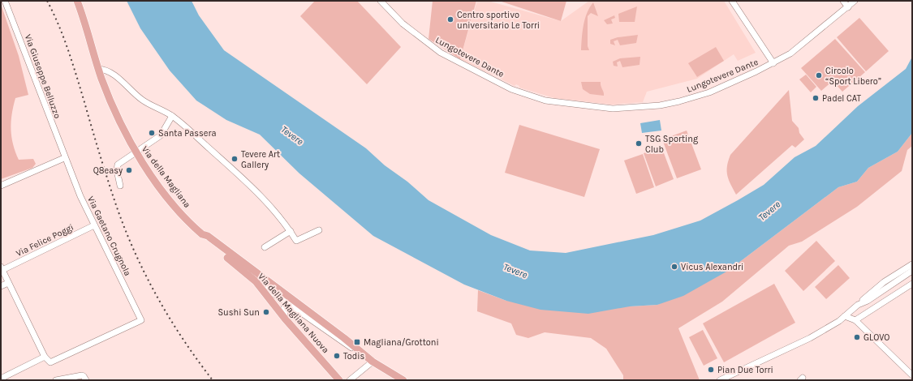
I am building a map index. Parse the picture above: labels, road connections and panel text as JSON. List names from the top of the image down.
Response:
{
  "streets": {
    "main road": ["Via della Magliana", "Via della Magliana Nuova"],
    "street": [
      "Lungotevere Dante",
      "Via Giuseppe Belluzzo",
      "Via Gaetano Crugnola",
      "Via Felice Poggi"
    ]
  },
  "crossings": [
    ["Via Giuseppe Belluzzo", "Via Gaetano Crugnola"],
    ["Via della Magliana", "Via della Magliana Nuova"],
    ["Via Gaetano Crugnola", "Via Felice Poggi"]
  ],
  "water": ["Tevere"],
  "places": {
    "other": [
      "Centro sportivo universitario Le Torri",
      "Circolo “Sport Libero”",
      "Padel CAT",
      "Santa Passera",
      "TSG Sporting Club",
      "Tevere Art Gallery",
      "Q8easy",
      "Vicus Alexandri",
      "Sushi Sun",
      "GLOVO",
      "Todis",
      "Pian Due Torri"
    ],
    "transit": ["Magliana/Grottoni"]
  }
}
